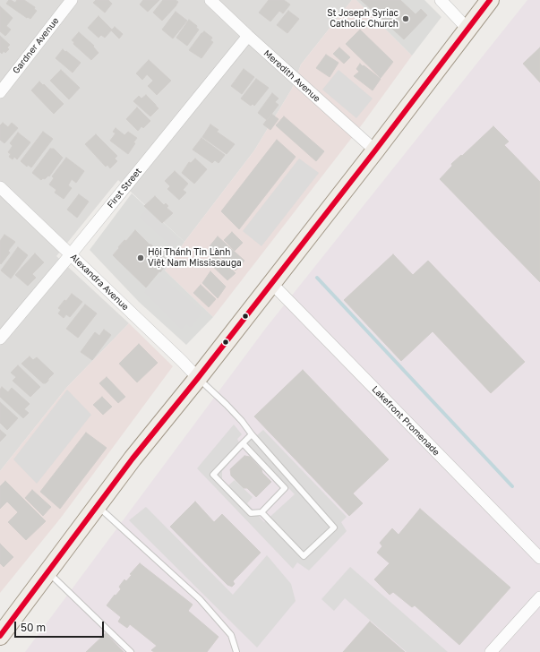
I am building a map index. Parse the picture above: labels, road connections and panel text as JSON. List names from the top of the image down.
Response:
{
  "streets": {
    "street": [
      "Gardner Avenue",
      "Meredith Avenue",
      "First Street",
      "Alexandra Avenue",
      "Lakefront Promenade"
    ]
  },
  "crossings": [
    ["Meredith Avenue", "First Street"],
    ["First Street", "Alexandra Avenue"]
  ],
  "places": ["St Joseph Syriac Catholic Church", "Hội Thánh Tin Lành Việt Nam Mississauga"],
  "scale_bar": "50 m"
}
